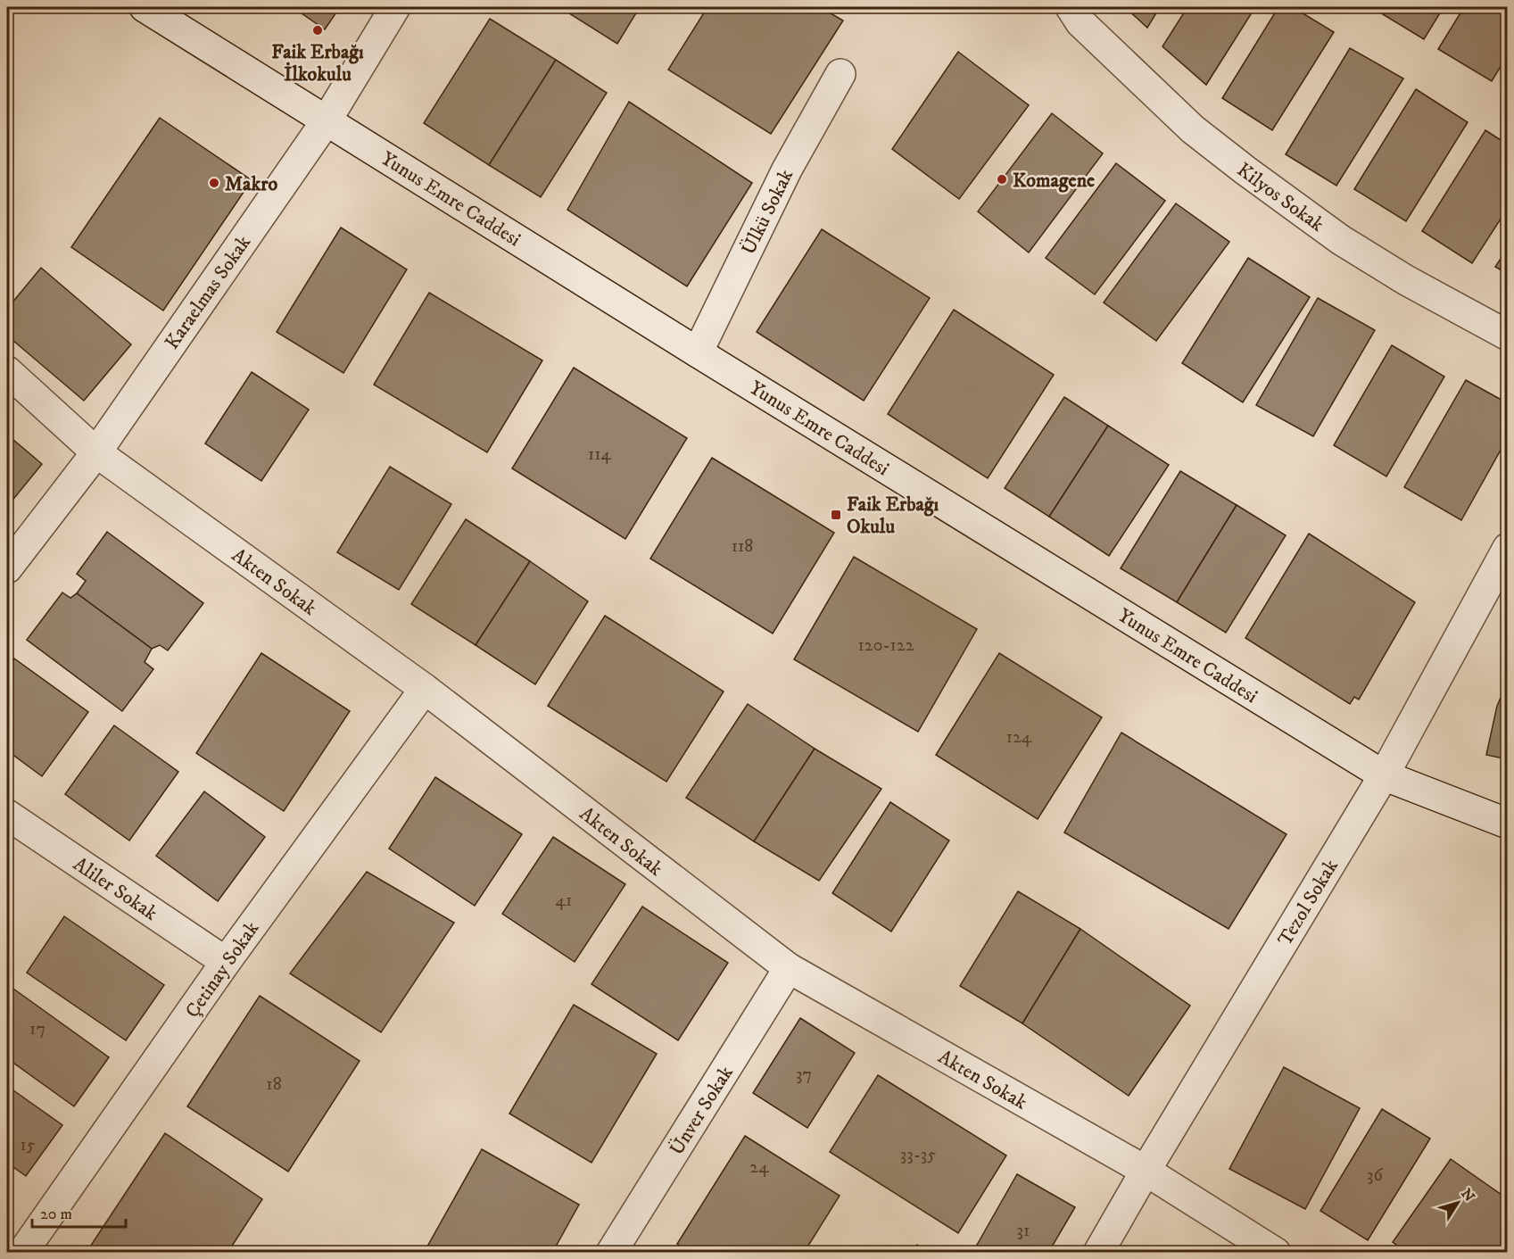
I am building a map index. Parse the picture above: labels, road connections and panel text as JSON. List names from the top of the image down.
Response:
{
  "streets": {
    "street": [
      "Kilyos Sokak",
      "Yunus Emre Caddesi",
      "Ülkü Sokak",
      "Karaelmas Sokak",
      "Akten Sokak",
      "Aliler Sokak",
      "Tezol Sokak",
      "Çetinay Sokak",
      "Ünver Sokak"
    ]
  },
  "crossings": [
    ["Yunus Emre Caddesi", "Ülkü Sokak"],
    ["Yunus Emre Caddesi", "Karaelmas Sokak"],
    ["Yunus Emre Caddesi", "Tezol Sokak"],
    ["Karaelmas Sokak", "Akten Sokak"],
    ["Akten Sokak", "Tezol Sokak"],
    ["Akten Sokak", "Çetinay Sokak"],
    ["Akten Sokak", "Ünver Sokak"],
    ["Aliler Sokak", "Çetinay Sokak"]
  ],
  "places": {
    "other": ["Faik Erbağı İlkokulu", "Komagene", "Makro"],
    "transit": ["Faik Erbağı Okulu"]
  },
  "house_numbers": [
    "114",
    "118",
    "120-122",
    "124",
    "41",
    "17",
    "37",
    "18",
    "15",
    "33-35",
    "24",
    "36",
    "31"
  ],
  "scale_bar": "20 m",
  "north": "top right"
}
